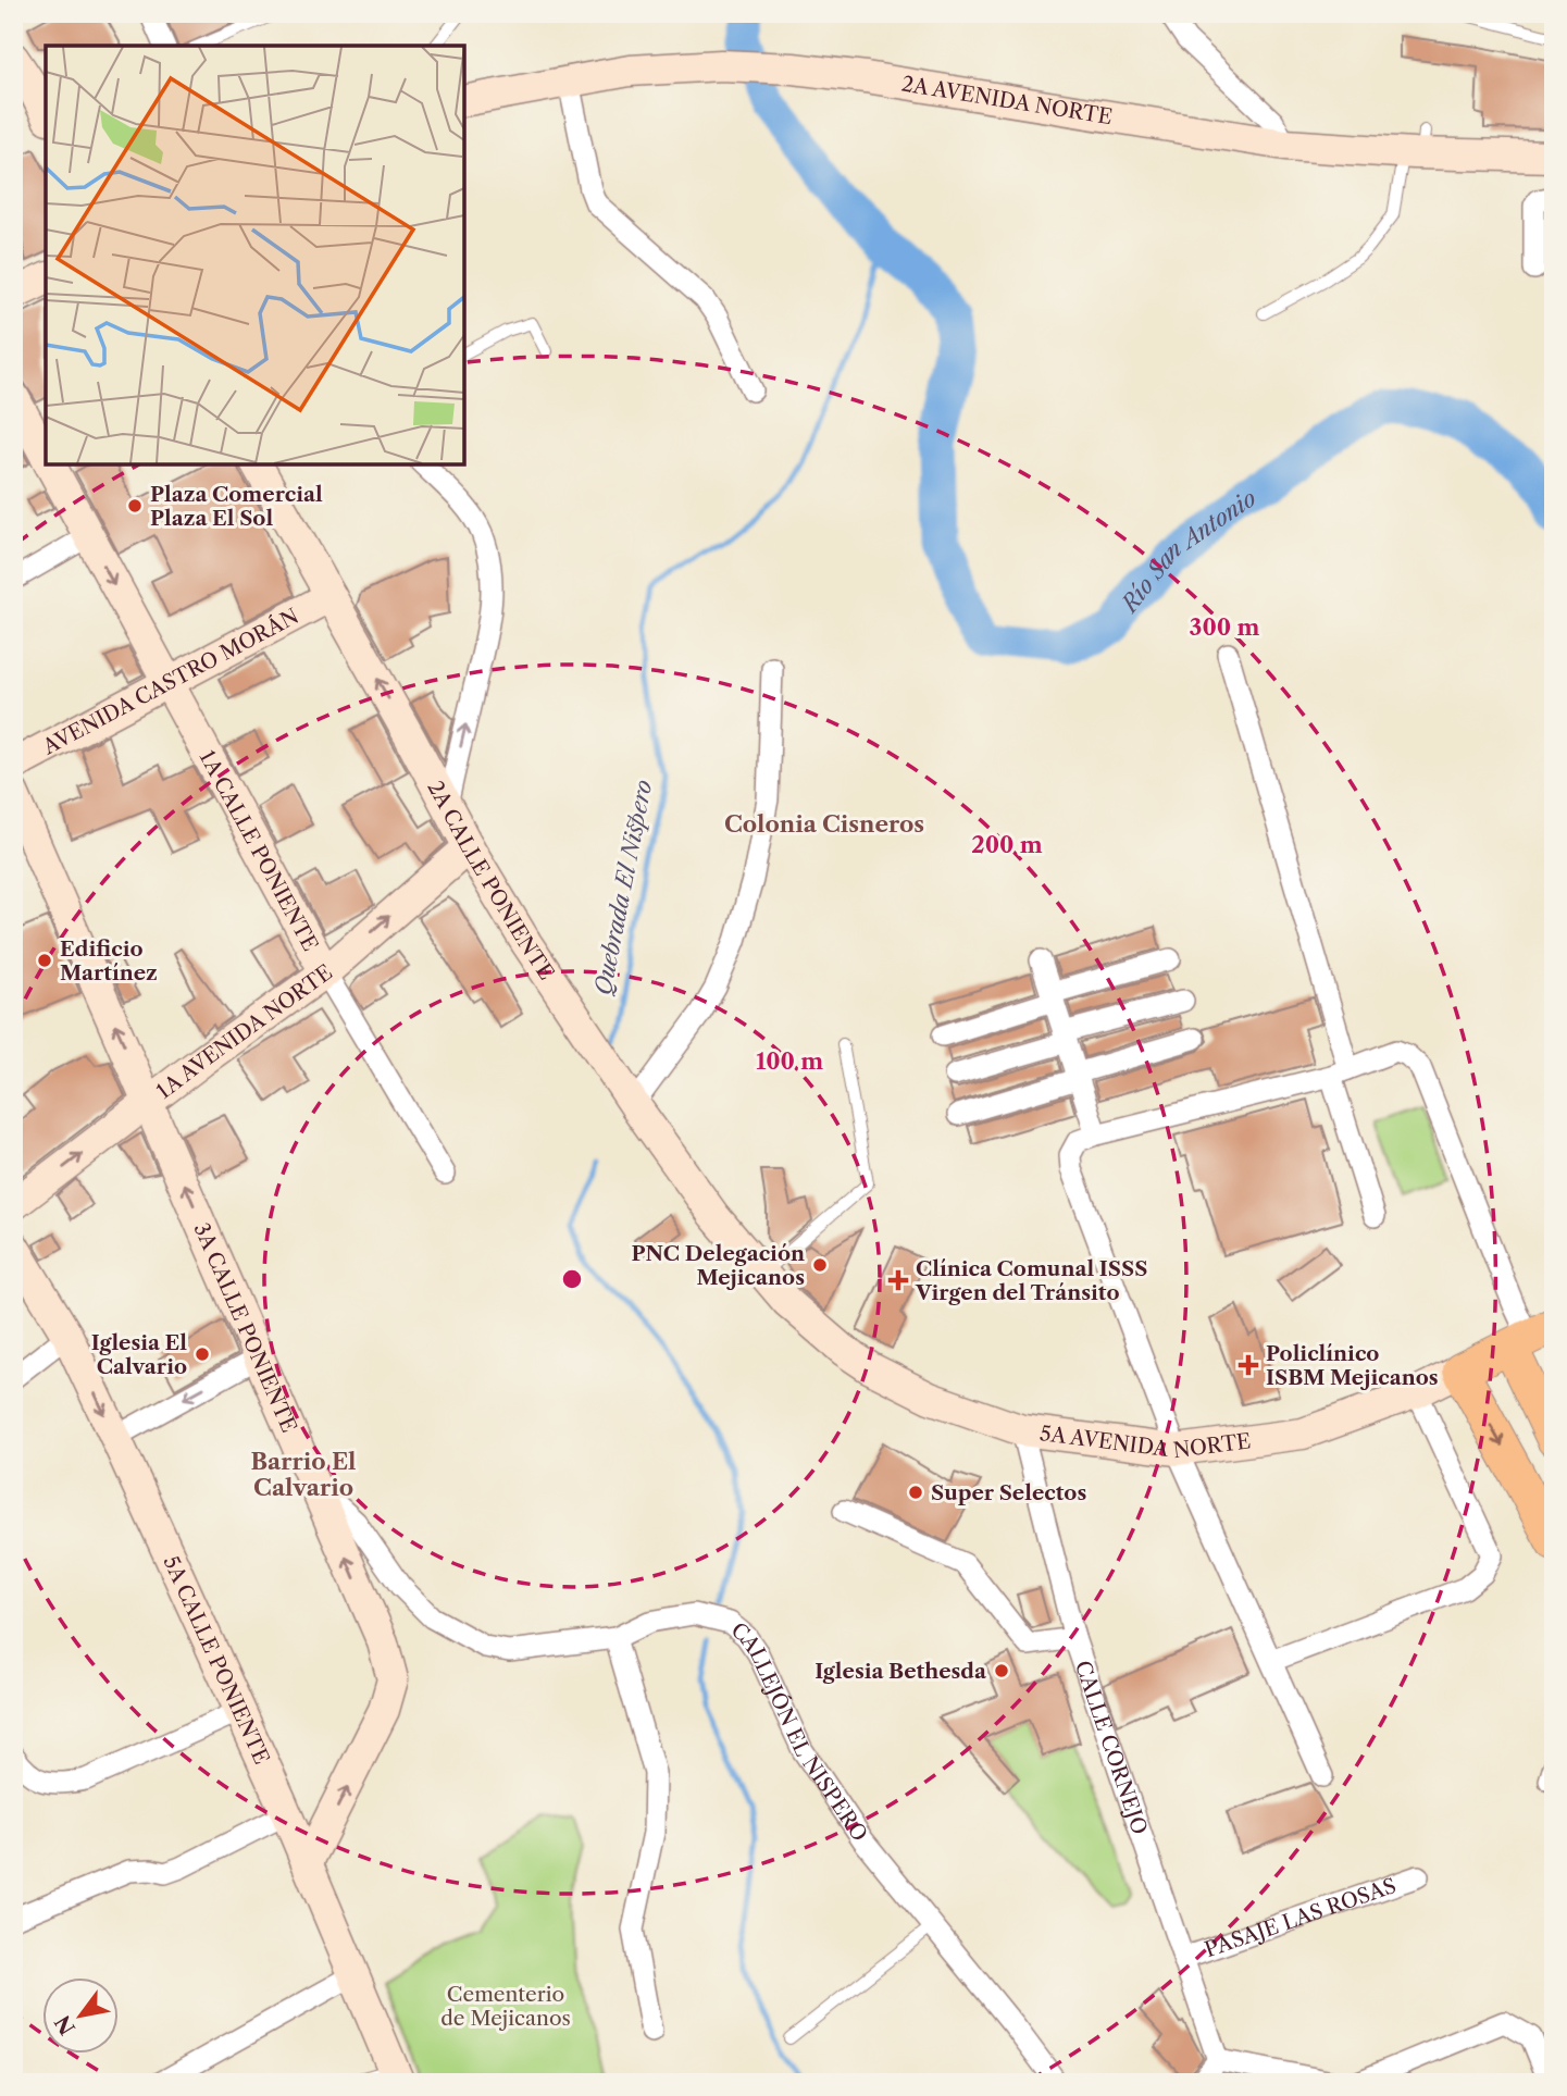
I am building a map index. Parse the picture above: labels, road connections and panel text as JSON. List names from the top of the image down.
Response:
{
  "streets": {
    "main road": [
      "2A AVENIDA NORTE",
      "AVENIDA CASTRO MORÁN",
      "1A CALLE PONIENTE",
      "2A CALLE PONIENTE",
      "1A AVENIDA NORTE",
      "3A CALLE PONIENTE",
      "5A AVENIDA NORTE",
      "5A CALLE PONIENTE"
    ],
    "street": ["CALLEJÓN EL NISPERO", "CALLE CORNEJO", "PASAJE LAS ROSAS"]
  },
  "crossings": [
    ["AVENIDA CASTRO MORÁN", "1A CALLE PONIENTE"],
    ["AVENIDA CASTRO MORÁN", "2A CALLE PONIENTE"],
    ["1A CALLE PONIENTE", "1A AVENIDA NORTE"],
    ["2A CALLE PONIENTE", "1A AVENIDA NORTE"],
    ["2A CALLE PONIENTE", "5A AVENIDA NORTE"],
    ["1A AVENIDA NORTE", "3A CALLE PONIENTE"],
    ["3A CALLE PONIENTE", "5A CALLE PONIENTE"],
    ["3A CALLE PONIENTE", "CALLEJÓN EL NISPERO"],
    ["5A AVENIDA NORTE", "CALLE CORNEJO"],
    ["CALLE CORNEJO", "PASAJE LAS ROSAS"]
  ],
  "one_way": ["1A AVENIDA NORTE", "3A CALLE PONIENTE"],
  "districts": ["Colonia Cisneros", "Barrio El Calvario"],
  "water": ["Río San Antonio", "Quebrada El Nispero"],
  "parks": ["Cementerio de Mejicanos"],
  "places": {
    "other": [
      "Plaza Comercial Plaza El Sol",
      "Edificio Martínez",
      "PNC Delegación Mejicanos",
      "Iglesia El Calvario",
      "Super Selectos",
      "Iglesia Bethesda"
    ],
    "health": ["Clínica Comunal ISSS Virgen del Tránsito", "Policlínico ISBM Mejicanos"]
  },
  "north": "bottom left",
  "rings": ["300 m", "200 m", "100 m"]
}
